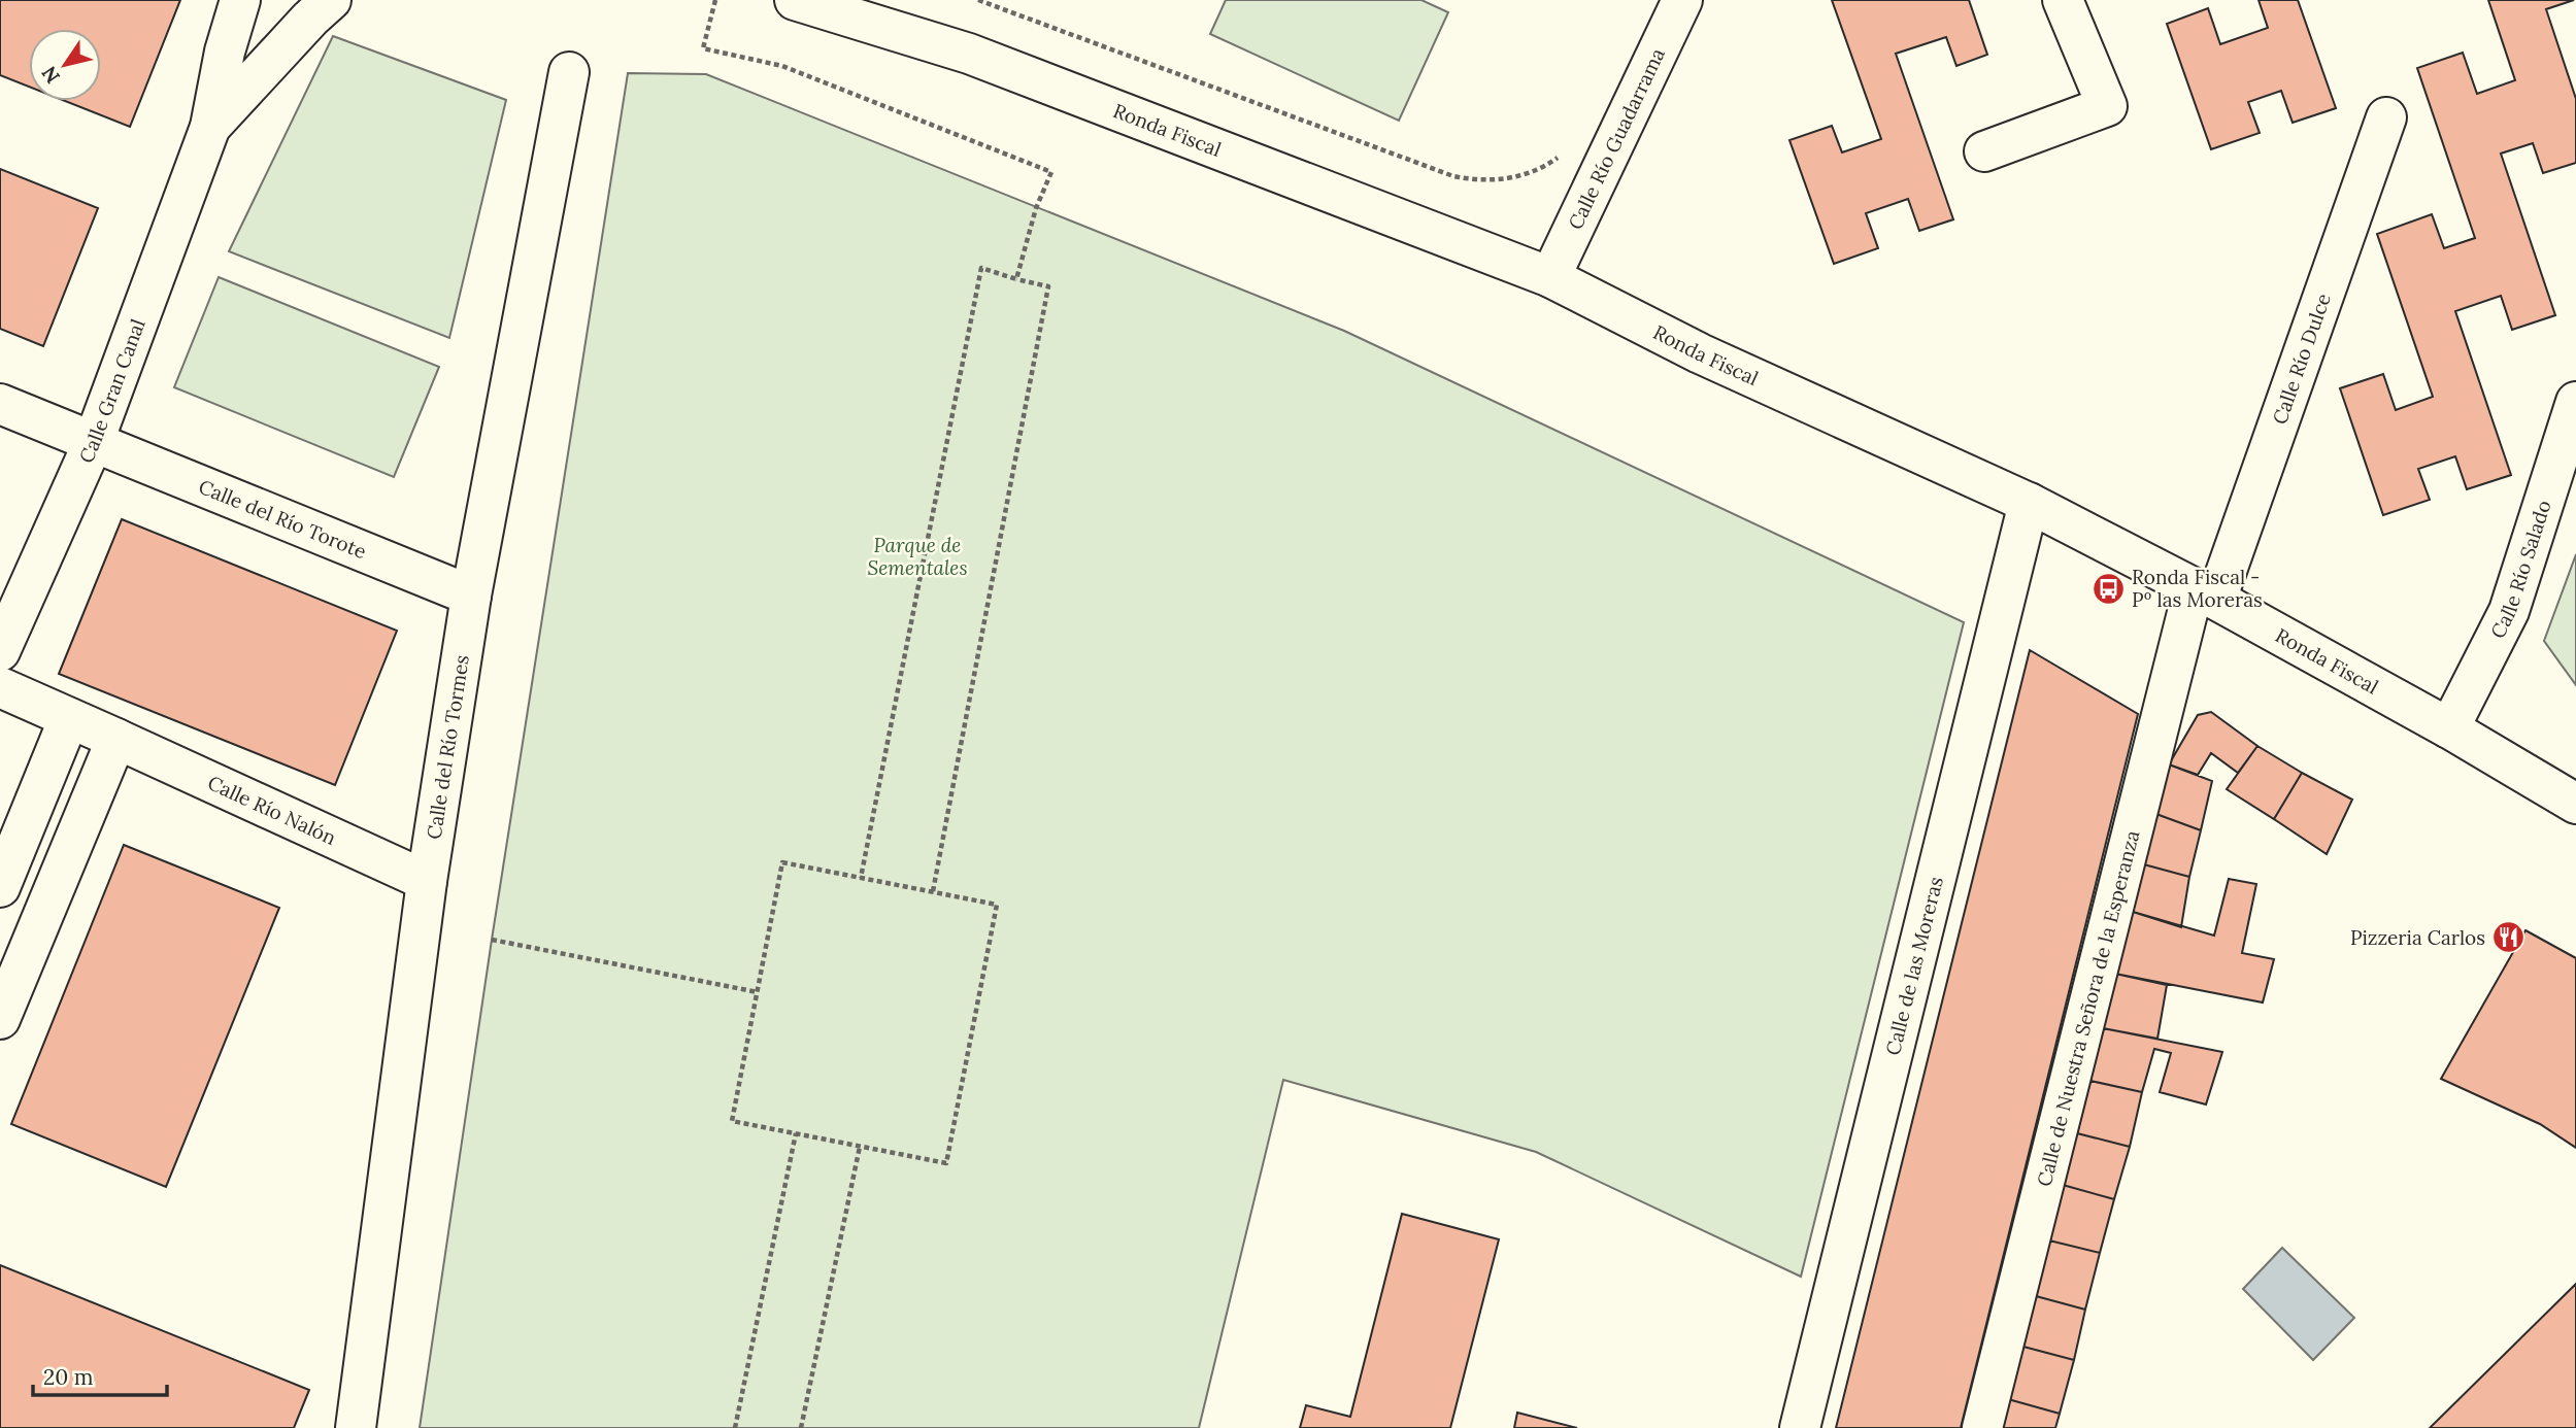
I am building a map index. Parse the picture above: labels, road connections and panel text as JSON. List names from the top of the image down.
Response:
{
  "streets": {
    "street": [
      "Ronda Fiscal",
      "Calle Río Guadarrama",
      "Calle Río Dulce",
      "Calle Gran Canal",
      "Calle del Río Torote",
      "Calle Río Salado",
      "Calle del Río Tormes",
      "Calle Río Nalón",
      "Calle de las Moreras",
      "Calle de Nuestra Señora de la Esperanza"
    ]
  },
  "crossings": [
    ["Ronda Fiscal", "Calle Río Guadarrama"],
    ["Ronda Fiscal", "Calle Río Dulce"],
    ["Ronda Fiscal", "Calle Río Salado"],
    ["Ronda Fiscal", "Calle de las Moreras"],
    ["Ronda Fiscal", "Calle de Nuestra Señora de la Esperanza"],
    ["Calle Río Dulce", "Calle de Nuestra Señora de la Esperanza"],
    ["Calle Gran Canal", "Calle del Río Torote"],
    ["Calle del Río Torote", "Calle del Río Tormes"],
    ["Calle del Río Tormes", "Calle Río Nalón"]
  ],
  "parks": ["Parque de Sementales"],
  "places": {
    "bus stop": ["Ronda Fiscal - Pº las Moreras"],
    "restaurant": ["Pizzeria Carlos"]
  },
  "scale_bar": "20 m",
  "north": "bottom left"
}
